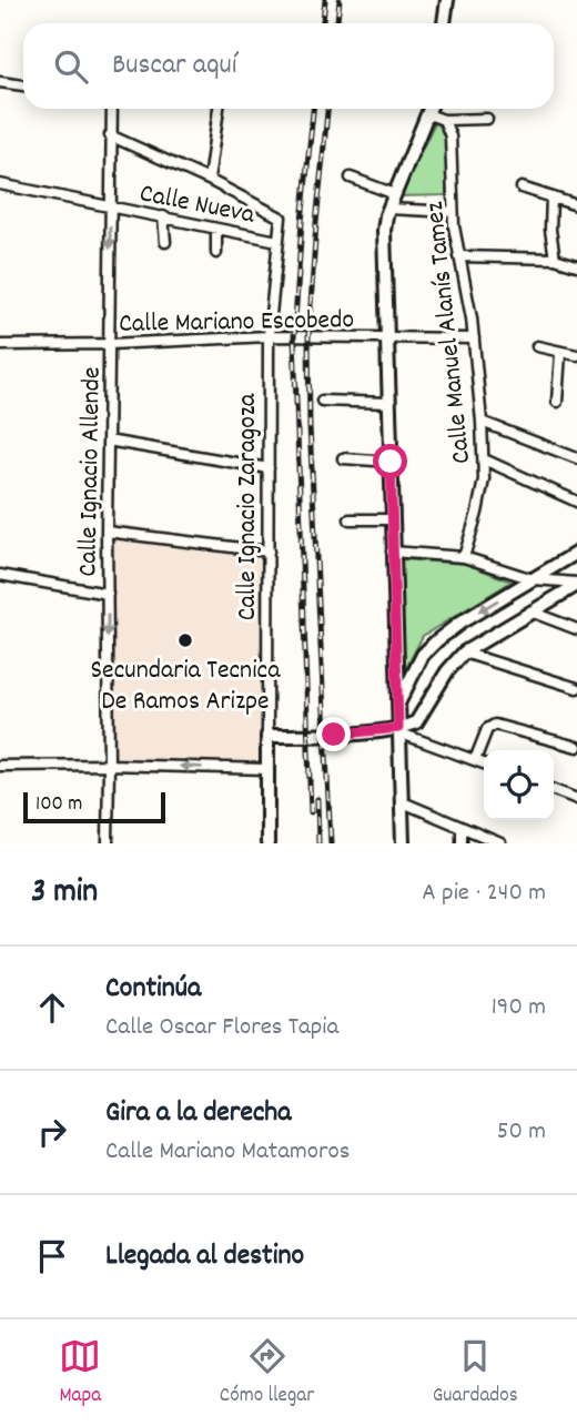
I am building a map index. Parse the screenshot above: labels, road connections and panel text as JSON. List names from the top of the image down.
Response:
{
  "streets": {
    "street": [
      "Calle Nueva",
      "Calle Mariano Escobedo",
      "Calle Manuel Alanís Tamez",
      "Calle Ignacio Allende",
      "Calle Ignacio Zaragoza"
    ]
  },
  "crossings": [
    ["Calle Nueva", "Calle Ignacio Allende"],
    ["Calle Nueva", "Calle Ignacio Zaragoza"],
    ["Calle Mariano Escobedo", "Calle Manuel Alanís Tamez"],
    ["Calle Mariano Escobedo", "Calle Ignacio Allende"],
    ["Calle Mariano Escobedo", "Calle Ignacio Zaragoza"]
  ],
  "one_way": ["Calle Ignacio Allende"],
  "places": ["Secundaria Tecnica De Ramos Arizpe"],
  "scale_bar": "100 m",
  "page": {
    "search": "Buscar aquí",
    "scale": "100 m",
    "heading": ["3 min", "A pie · 240 m"],
    "list": [
      ["Continúa", "Calle Oscar Flores Tapia", "190 m"],
      ["Gira a la derecha", "Calle Mariano Matamoros", "50 m"],
      "Llegada al destino"
    ],
    "nav": ["Mapa", "Cómo llegar", "Guardados"]
  }
}
